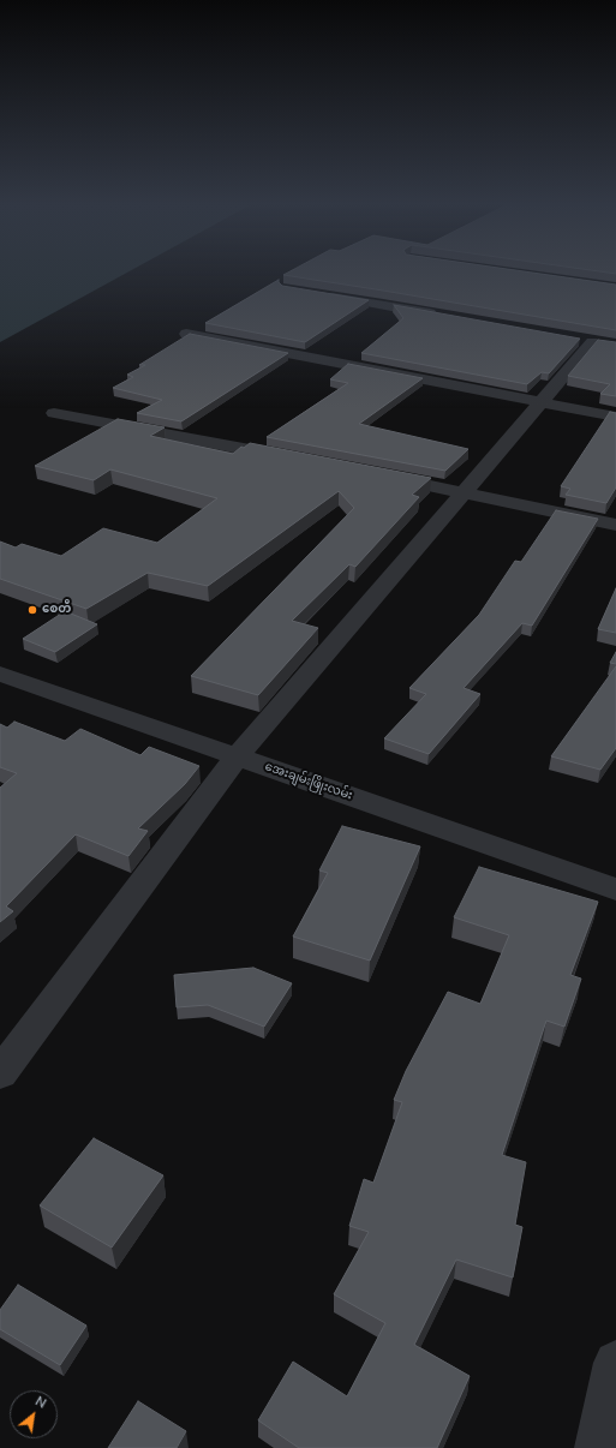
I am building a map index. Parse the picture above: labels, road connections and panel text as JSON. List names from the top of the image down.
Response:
{
  "streets": {
    "street": ["အေးချမ်းဖြိုးလမ်း"]
  },
  "places": ["စေတီ"],
  "north": "top right"
}
